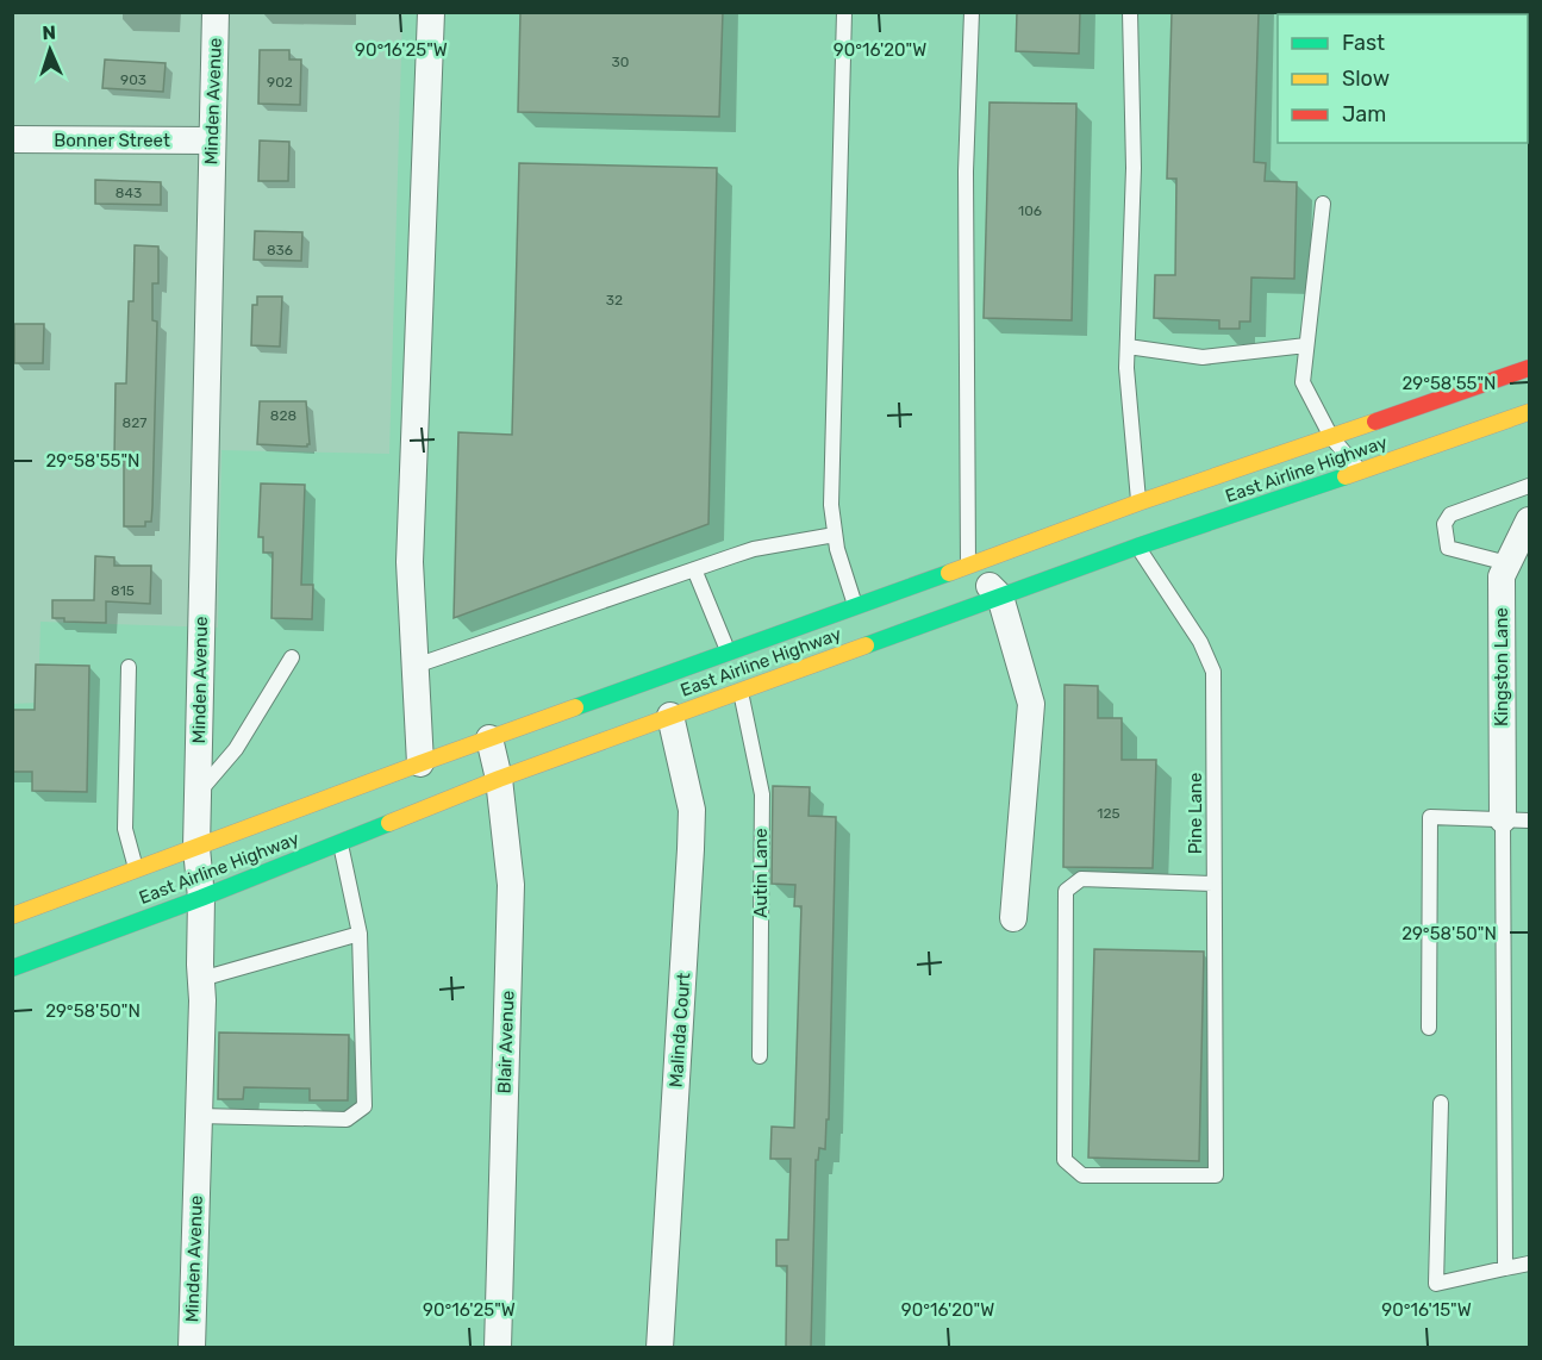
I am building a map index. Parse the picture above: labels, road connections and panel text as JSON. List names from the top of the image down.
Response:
{
  "streets": {
    "highway": ["East Airline Highway"],
    "street": [
      "Minden Avenue",
      "Bonner Street",
      "Kingston Lane",
      "Malinda Court",
      "Blair Avenue"
    ],
    "lane": ["Pine Lane", "Autin Lane"]
  },
  "crossings": [
    ["Minden Avenue", "Bonner Street"],
    ["Minden Avenue", "East Airline Highway"],
    ["East Airline Highway", "Pine Lane"],
    ["East Airline Highway", "Autin Lane"],
    ["East Airline Highway", "Malinda Court"],
    ["East Airline Highway", "Blair Avenue"]
  ],
  "house_numbers": [
    "30",
    "903",
    "902",
    "843",
    "106",
    "836",
    "32",
    "828",
    "827",
    "815",
    "125"
  ],
  "legend": ["Fast", "Slow", "Jam"],
  "north": "top",
  "coordinates": [
    "90°16'25\"W",
    "90°16'20\"W",
    "29°58'55\"N",
    "29°58'50\"N",
    "90°16'15\"W"
  ]
}
